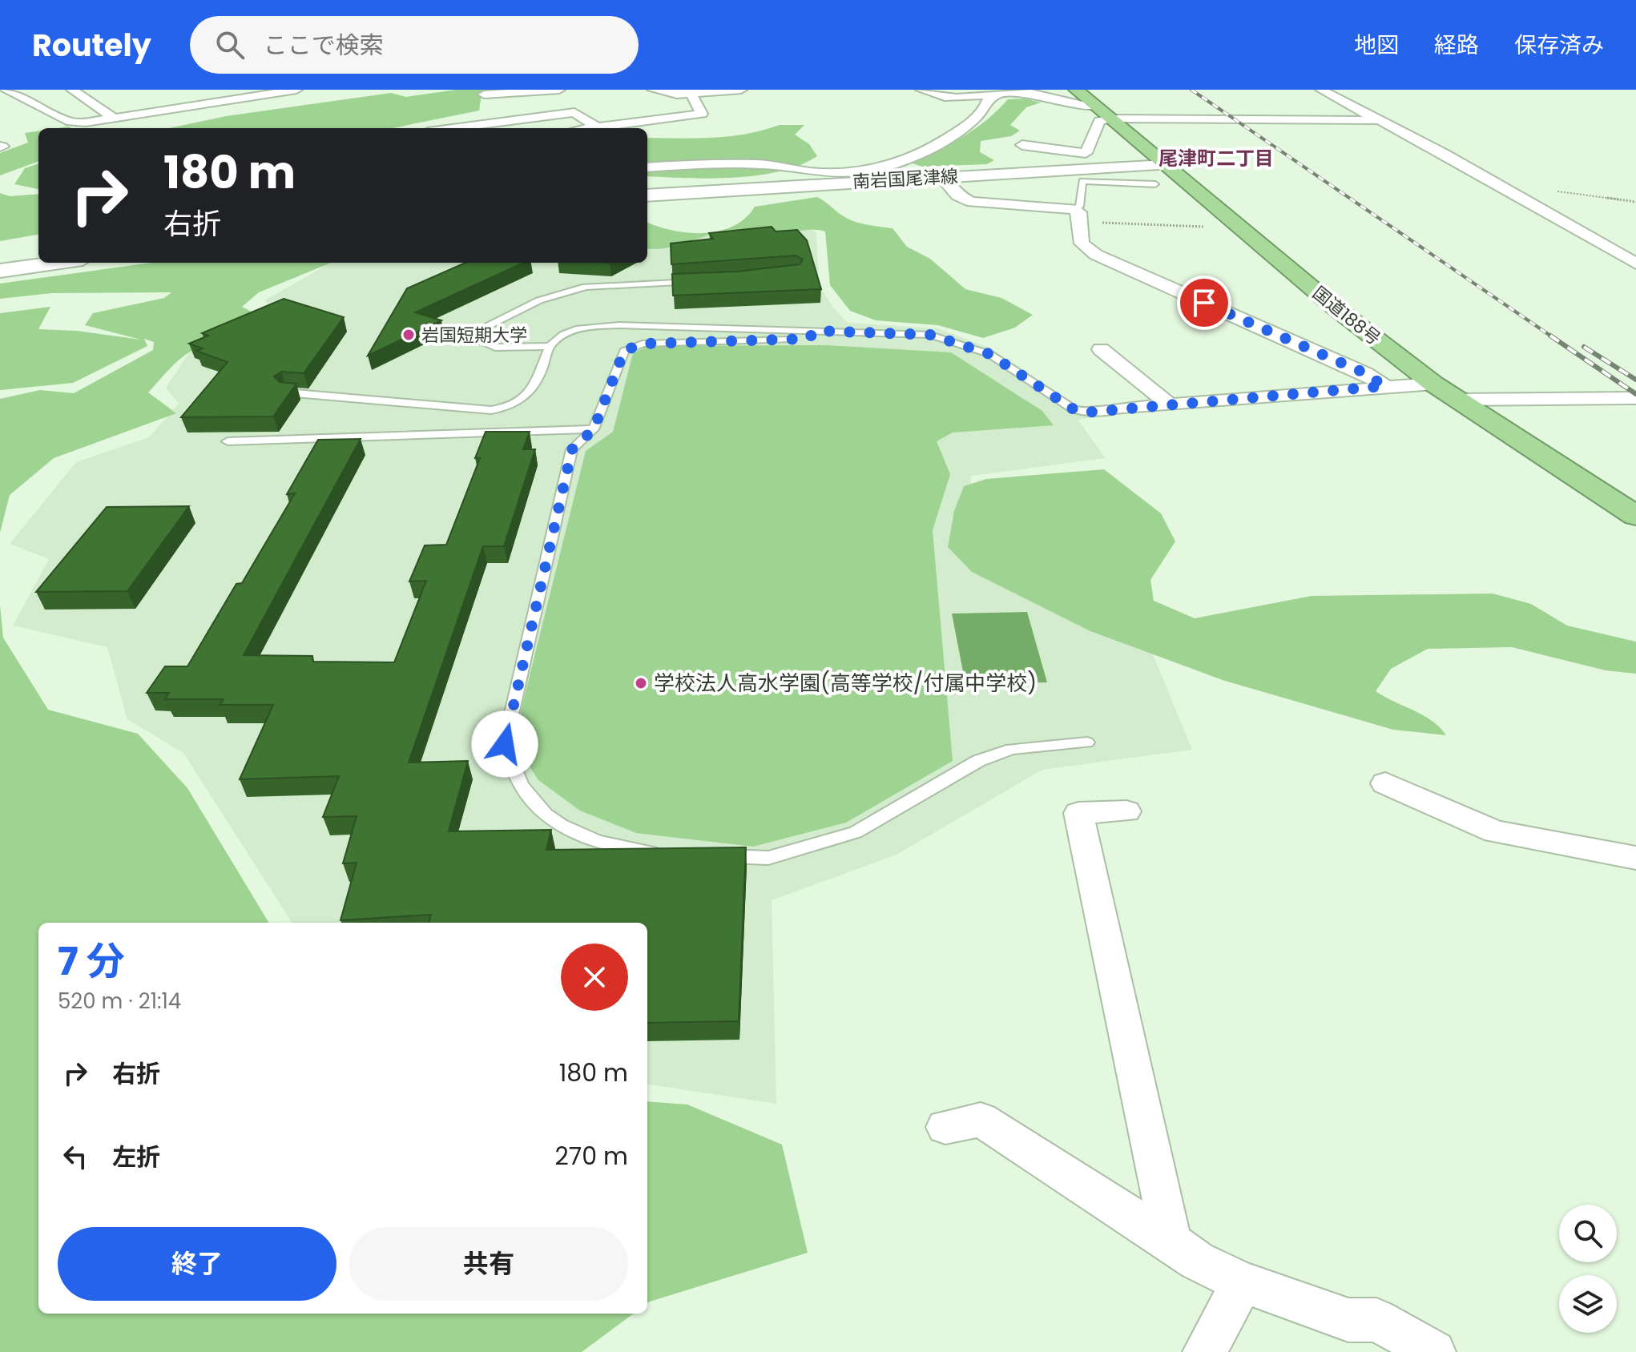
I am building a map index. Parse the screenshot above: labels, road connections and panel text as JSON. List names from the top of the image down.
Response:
{
  "streets": {
    "highway": ["国道188号"],
    "main road": ["南岩国尾津線"]
  },
  "crossings": [
    ["南岩国尾津線", "国道188号"]
  ],
  "districts": ["尾津町二丁目"],
  "places": ["岩国短期大学", "学校法人高水学園(高等学校/付属中学校)"],
  "page": {
    "header": "Routely",
    "search": "ここで検索",
    "nav": ["地図", "経路", "保存済み"],
    "turn": ["180 m", "右折"],
    "heading": ["7 分", "520 m · 21:14"],
    "list": [
      {
        "name": "右折",
        "value": "180 m"
      },
      {
        "name": "左折",
        "value": "270 m"
      }
    ],
    "buttons": ["終了", "共有"]
  }
}
